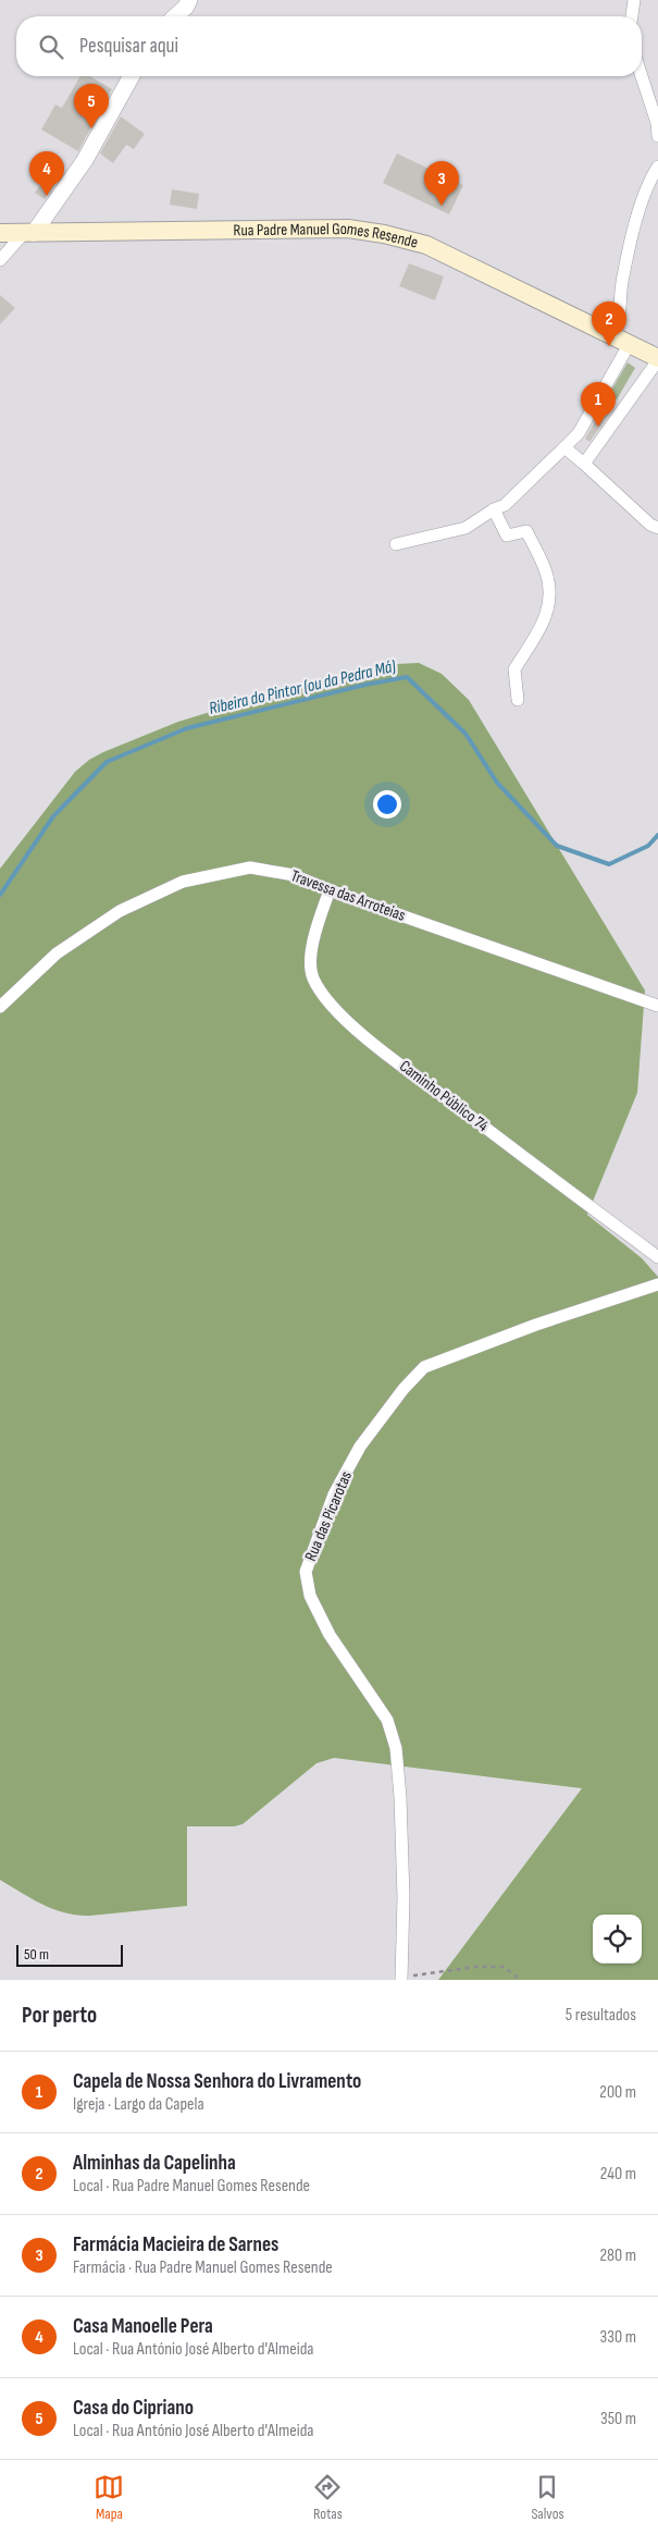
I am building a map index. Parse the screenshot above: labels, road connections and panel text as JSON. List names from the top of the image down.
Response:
{
  "streets": {
    "main road": ["Rua Padre Manuel Gomes Resende"],
    "street": ["Travessa das Arroteias", "Caminho Público 74", "Rua das Picarotas"]
  },
  "crossings": [
    ["Travessa das Arroteias", "Caminho Público 74"]
  ],
  "water": ["Ribeira do Pintor (ou da Pedra Má)"],
  "scale_bar": "50 m",
  "page": {
    "search": "Pesquisar aqui",
    "pins": [
      "5",
      "4",
      "3",
      "2",
      "1"
    ],
    "scale": "50 m",
    "heading": ["Por perto", "5 resultados"],
    "list": [
      {
        "mark": "1",
        "name": "Capela de Nossa Senhora do Livramento",
        "note": "Igreja · Largo da Capela",
        "value": "200 m"
      },
      {
        "mark": "2",
        "name": "Alminhas da Capelinha",
        "note": "Local · Rua Padre Manuel Gomes Resende",
        "value": "240 m"
      },
      {
        "mark": "3",
        "name": "Farmácia Macieira de Sarnes",
        "note": "Farmácia · Rua Padre Manuel Gomes Resende",
        "value": "280 m"
      },
      {
        "mark": "4",
        "name": "Casa Manoelle Pera",
        "note": "Local · Rua António José Alberto d'Almeida",
        "value": "330 m"
      },
      {
        "mark": "5",
        "name": "Casa do Cipriano",
        "note": "Local · Rua António José Alberto d'Almeida",
        "value": "350 m"
      }
    ],
    "nav": ["Mapa", "Rotas", "Salvos"]
  }
}
